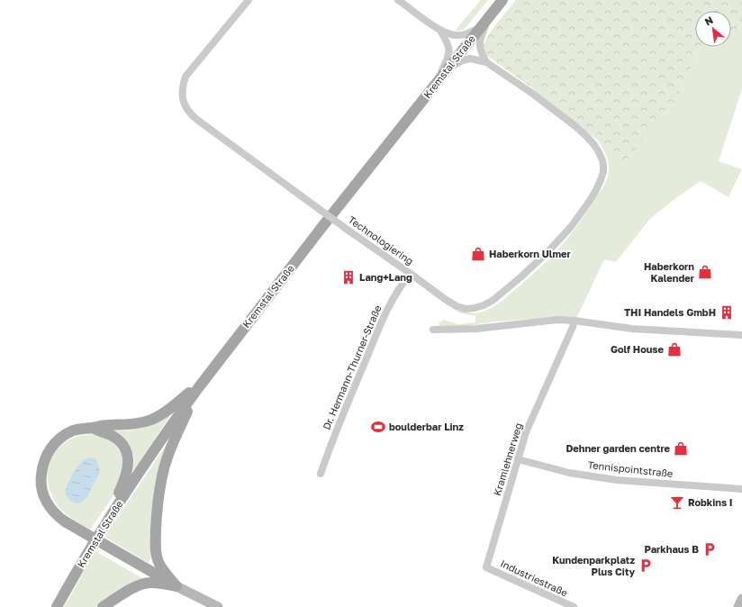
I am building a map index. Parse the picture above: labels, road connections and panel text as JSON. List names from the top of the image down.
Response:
{
  "streets": {
    "main road": ["Kremstal Straße"],
    "street": [
      "Technologiering",
      "Dr. Hermann-Thurner-Straße",
      "Kramlehnerweg",
      "Tennispointstraße",
      "Industriestraße"
    ]
  },
  "crossings": [
    ["Kremstal Straße", "Technologiering"],
    ["Technologiering", "Dr. Hermann-Thurner-Straße"],
    ["Kramlehnerweg", "Tennispointstraße"],
    ["Kramlehnerweg", "Industriestraße"]
  ],
  "places": {
    "shop": [
      "Haberkorn Ulmer",
      "Haberkorn Kalender",
      "Golf House",
      "Dehner garden centre"
    ],
    "building": ["Lang+Lang", "THI Handels GmbH"],
    "sports": ["boulderbar Linz"],
    "bar": ["Robkins I"],
    "parking": ["Parkhaus B", "Kundenparkplatz Plus City"]
  },
  "north": "top left"
}
